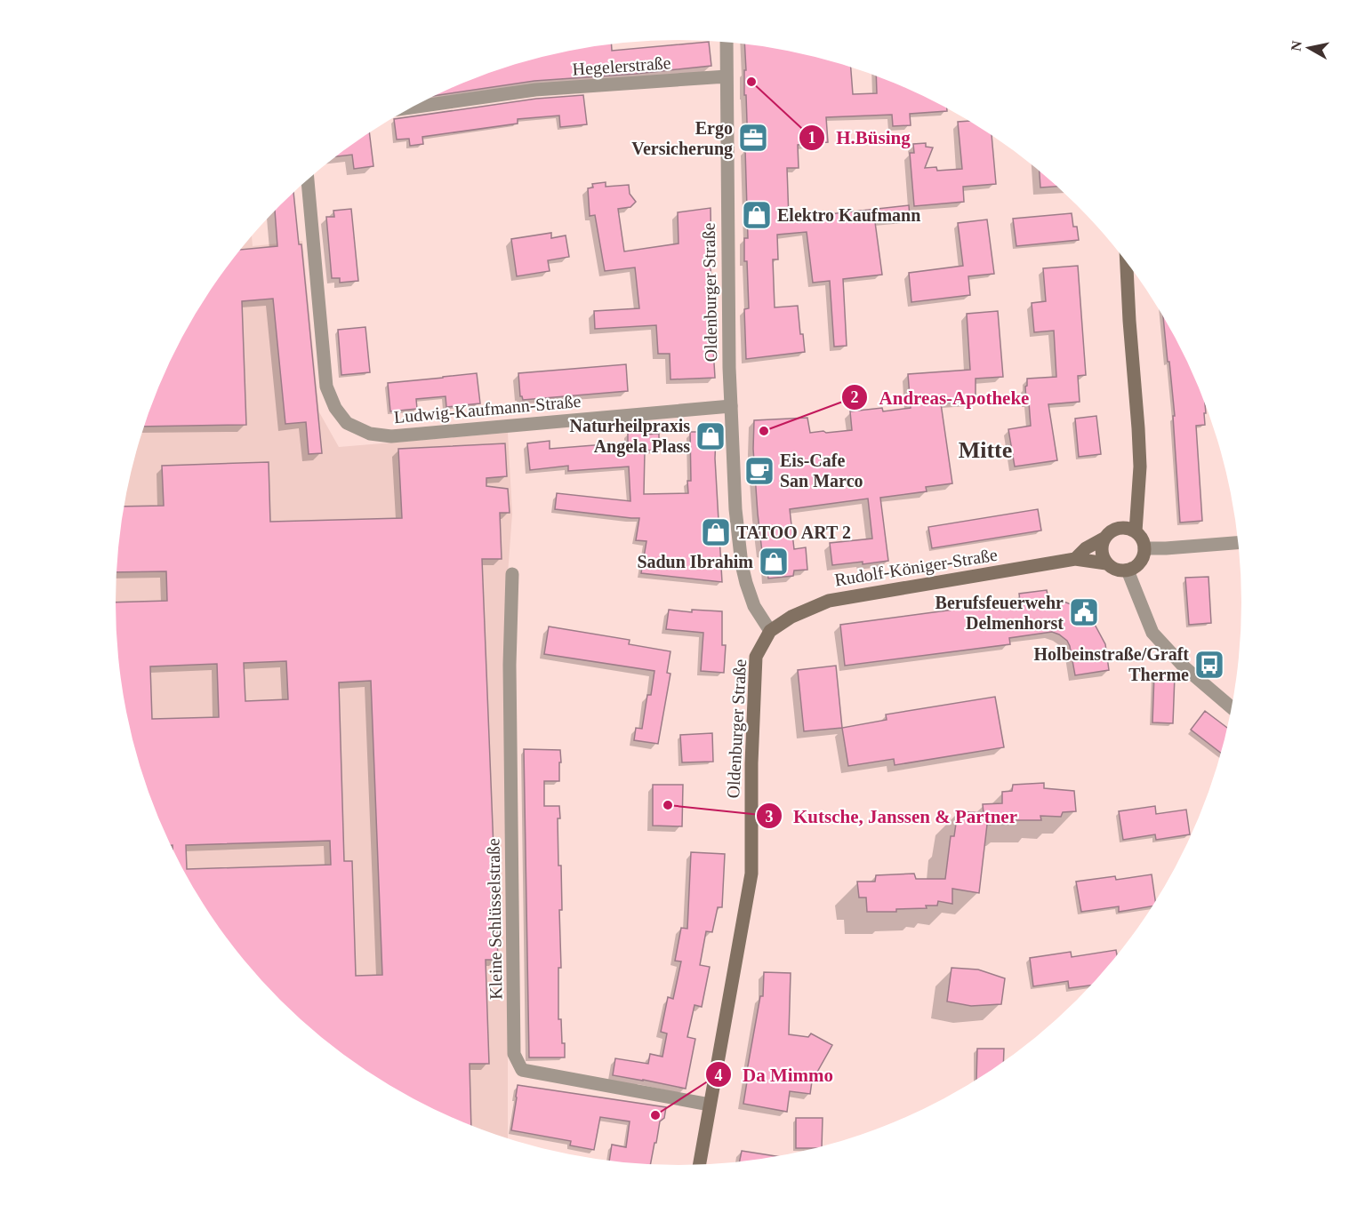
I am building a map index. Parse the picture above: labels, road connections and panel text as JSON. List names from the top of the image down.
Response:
{
  "streets": {
    "main road": ["Oldenburger Straße", "Rudolf-Königer-Straße"],
    "street": ["Hegelerstraße", "Ludwig-Kaufmann-Straße", "Kleine Schlüsselstraße"]
  },
  "crossings": [
    ["Hegelerstraße", "Oldenburger Straße"],
    ["Oldenburger Straße", "Ludwig-Kaufmann-Straße"],
    ["Oldenburger Straße", "Rudolf-Königer-Straße"],
    ["Oldenburger Straße", "Kleine Schlüsselstraße"]
  ],
  "districts": ["Mitte"],
  "places": {
    "other": [
      "H.Büsing",
      "Andreas-Apotheke",
      "Kutsche, Janssen & Partner",
      "Da Mimmo"
    ],
    "office": ["Ergo Versicherung"],
    "shop": [
      "Elektro Kaufmann",
      "Naturheilpraxis Angela Plass",
      "TATOO ART 2",
      "Sadun Ibrahim"
    ],
    "cafe": ["Eis-Cafe San Marco"],
    "public building": ["Berufsfeuerwehr Delmenhorst"],
    "bus stop": ["Holbeinstraße/Graft Therme"]
  },
  "north": "left"
}
